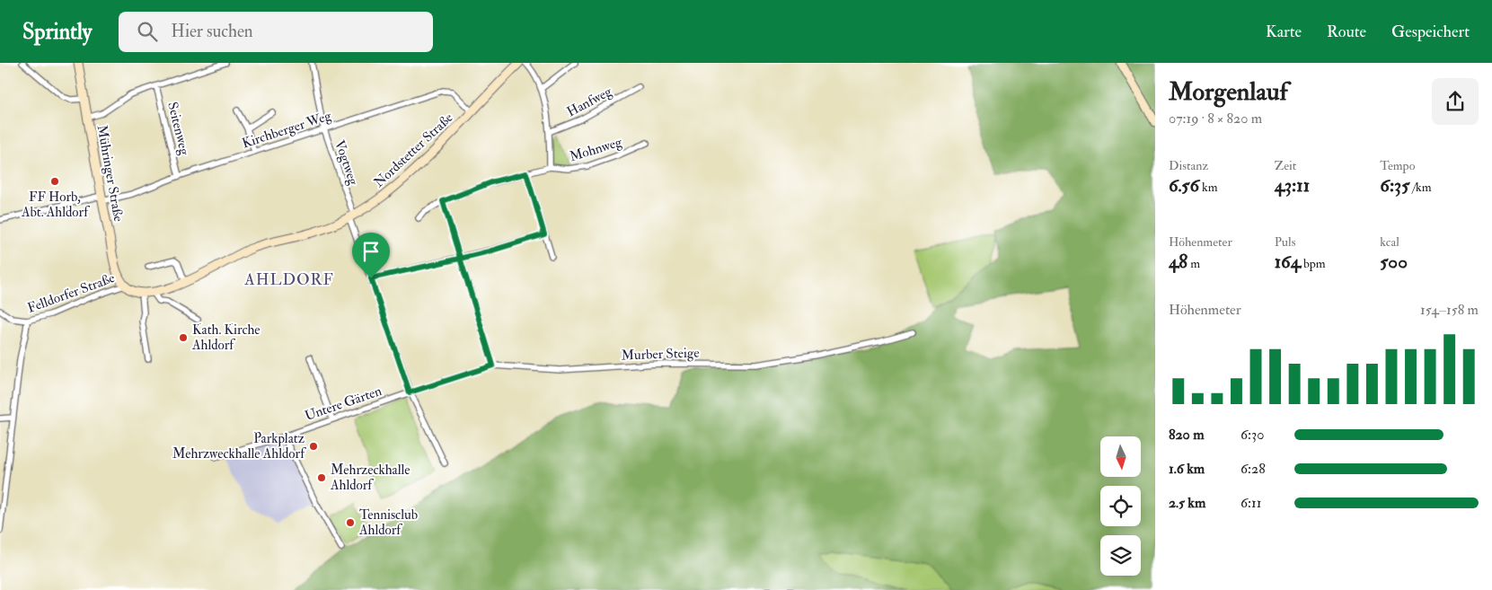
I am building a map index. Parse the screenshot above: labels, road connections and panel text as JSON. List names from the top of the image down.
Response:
{
  "streets": {
    "street": [
      "Hanfweg",
      "Seitenweg",
      "Kirchberger Weg",
      "Mohnweg",
      "Nordstetter Straße",
      "Vogtweg",
      "Mühringer Straße",
      "Felldorfer Straße",
      "Murber Steige",
      "Untere Gärten"
    ]
  },
  "crossings": [
    ["Seitenweg", "Kirchberger Weg"],
    ["Kirchberger Weg", "Nordstetter Straße"],
    ["Kirchberger Weg", "Vogtweg"],
    ["Kirchberger Weg", "Mühringer Straße"],
    ["Nordstetter Straße", "Vogtweg"],
    ["Mühringer Straße", "Felldorfer Straße"],
    ["Murber Steige", "Untere Gärten"]
  ],
  "districts": ["AHLDORF"],
  "places": [
    "FF Horb, Abt. Ahldorf",
    "Kath. Kirche Ahldorf",
    "Parkplatz Mehrzweckhalle Ahldorf",
    "Mehrzeckhalle Ahldorf",
    "Tennisclub Ahldorf"
  ],
  "north": "bottom",
  "page": {
    "header": "Sprintly",
    "search": "Hier suchen",
    "nav": ["Karte", "Route", "Gespeichert"],
    "heading": ["Morgenlauf", "07:19 · 8 × 820 m"],
    "stats": [
      ["Distanz", "6.56 km"],
      ["Zeit", "43:11"],
      ["Tempo", "6:35 /km"],
      ["Höhenmeter", "48 m"],
      ["Puls", "164 bpm"],
      ["kcal", "500"]
    ],
    "chart": ["Höhenmeter", "154–158 m"],
    "list": [
      {
        "name": "820 m",
        "note": "6:30"
      },
      {
        "name": "1.6 km",
        "note": "6:28"
      },
      {
        "name": "2.5 km",
        "note": "6:11"
      }
    ]
  }
}
